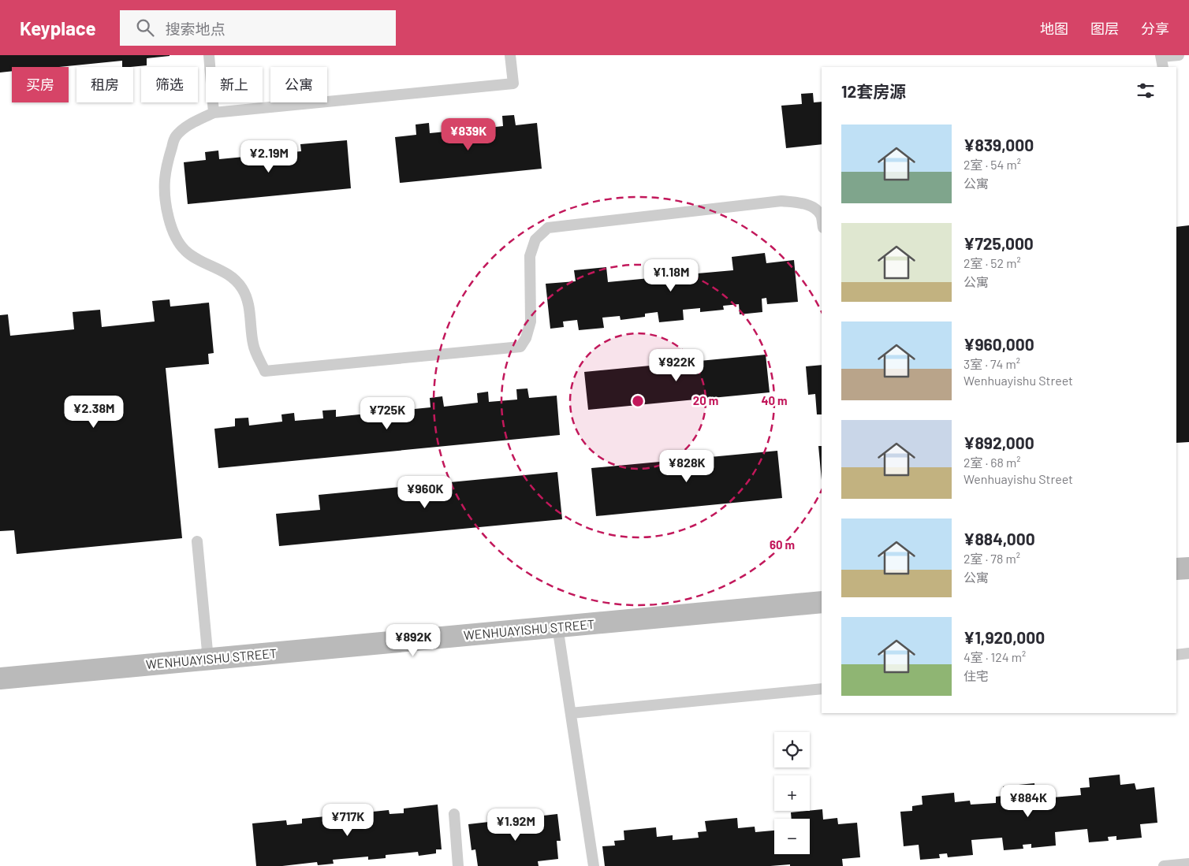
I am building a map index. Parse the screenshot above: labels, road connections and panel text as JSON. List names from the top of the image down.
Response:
{
  "streets": {
    "street": ["WENHUAYISHU STREET"]
  },
  "page": {
    "header": "Keyplace",
    "search": "搜索地点",
    "nav": ["地图", "图层", "分享"],
    "chip": [
      "买房",
      "租房",
      "筛选",
      "新上",
      "公寓"
    ],
    "heading": "12套房源",
    "list": [
      {
        "name": "¥839,000",
        "note": "2室 · 54 m² · 公寓"
      },
      {
        "name": "¥725,000",
        "note": "2室 · 52 m² · 公寓"
      },
      {
        "name": "¥960,000",
        "note": "3室 · 74 m² · Wenhuayishu Street"
      },
      {
        "name": "¥892,000",
        "note": "2室 · 68 m² · Wenhuayishu Street"
      },
      {
        "name": "¥884,000",
        "note": "2室 · 78 m² · 公寓"
      },
      {
        "name": "¥1,920,000",
        "note": "4室 · 124 m² · 住宅"
      }
    ],
    "price": [
      "¥839K",
      "¥2.19M",
      "¥1.18M",
      "¥922K",
      "¥2.38M",
      "¥725K",
      "¥828K",
      "¥960K",
      "¥892K",
      "¥884K",
      "¥717K",
      "¥1.92M"
    ],
    "map_buttons": ["+", "−"]
  },
  "rings": ["20 m", "40 m", "60 m"]
}
